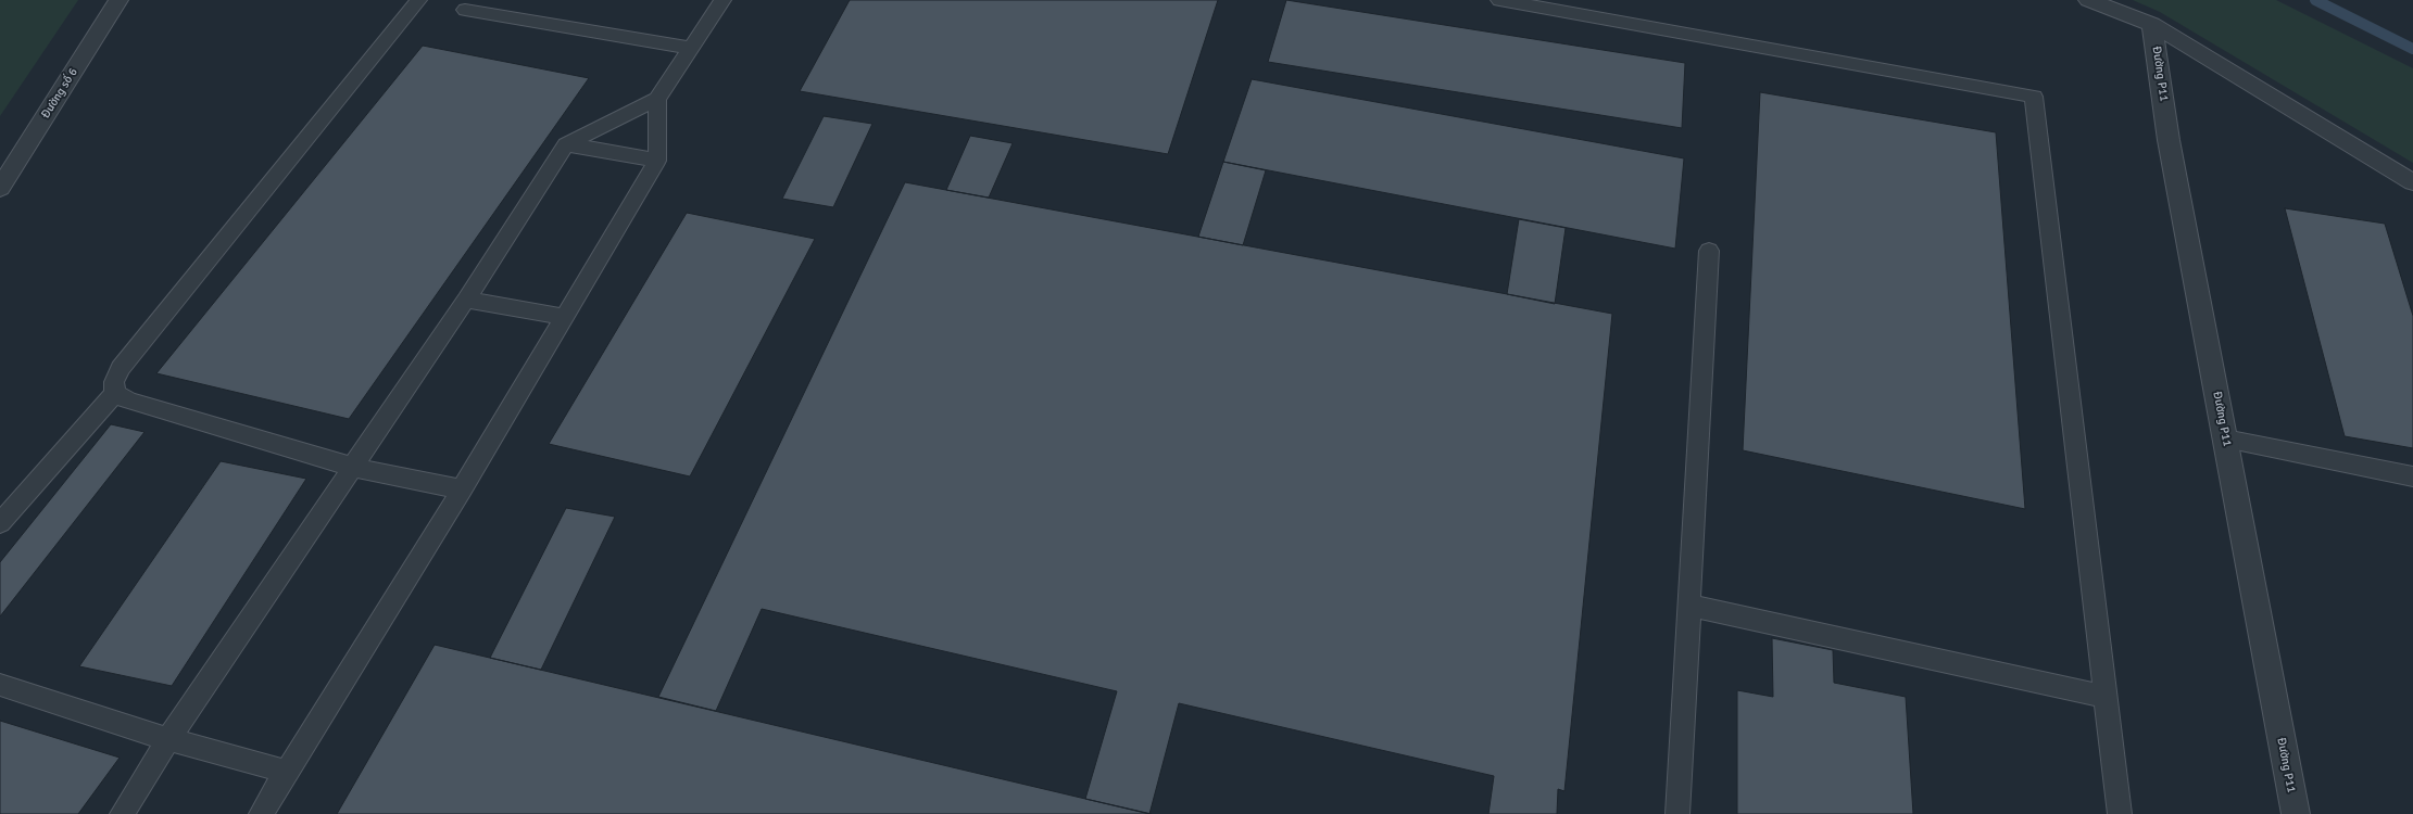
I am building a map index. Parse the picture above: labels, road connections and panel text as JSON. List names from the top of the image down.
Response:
{
  "streets": {
    "street": ["Đường P11", "Đường số 6"]
  }
}
